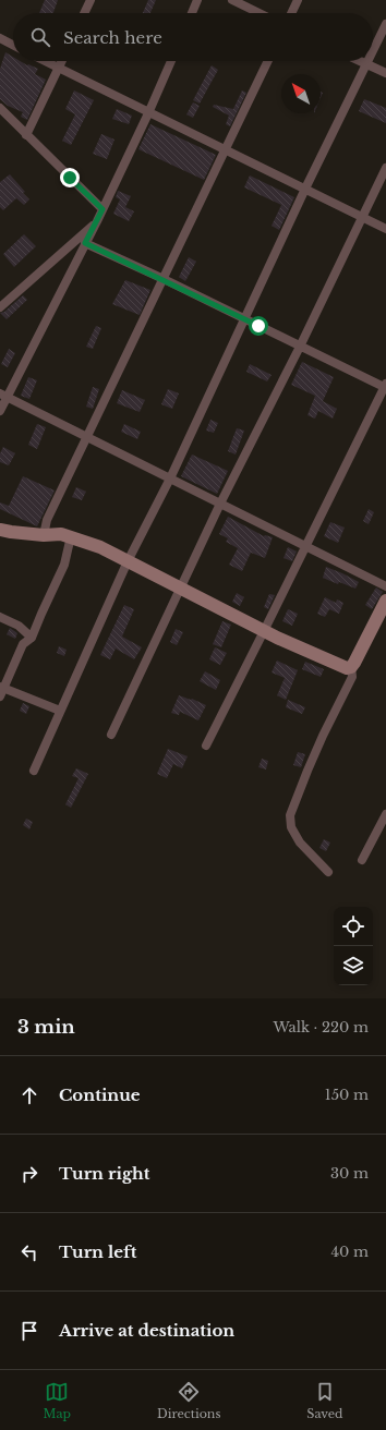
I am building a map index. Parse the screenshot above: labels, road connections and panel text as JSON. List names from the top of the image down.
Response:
{
  "north": "top left",
  "page": {
    "search": "Search here",
    "heading": ["3 min", "Walk · 220 m"],
    "list": [
      ["Continue", "150 m"],
      ["Turn right", "30 m"],
      ["Turn left", "40 m"],
      "Arrive at destination"
    ],
    "nav": ["Map", "Directions", "Saved"]
  }
}
